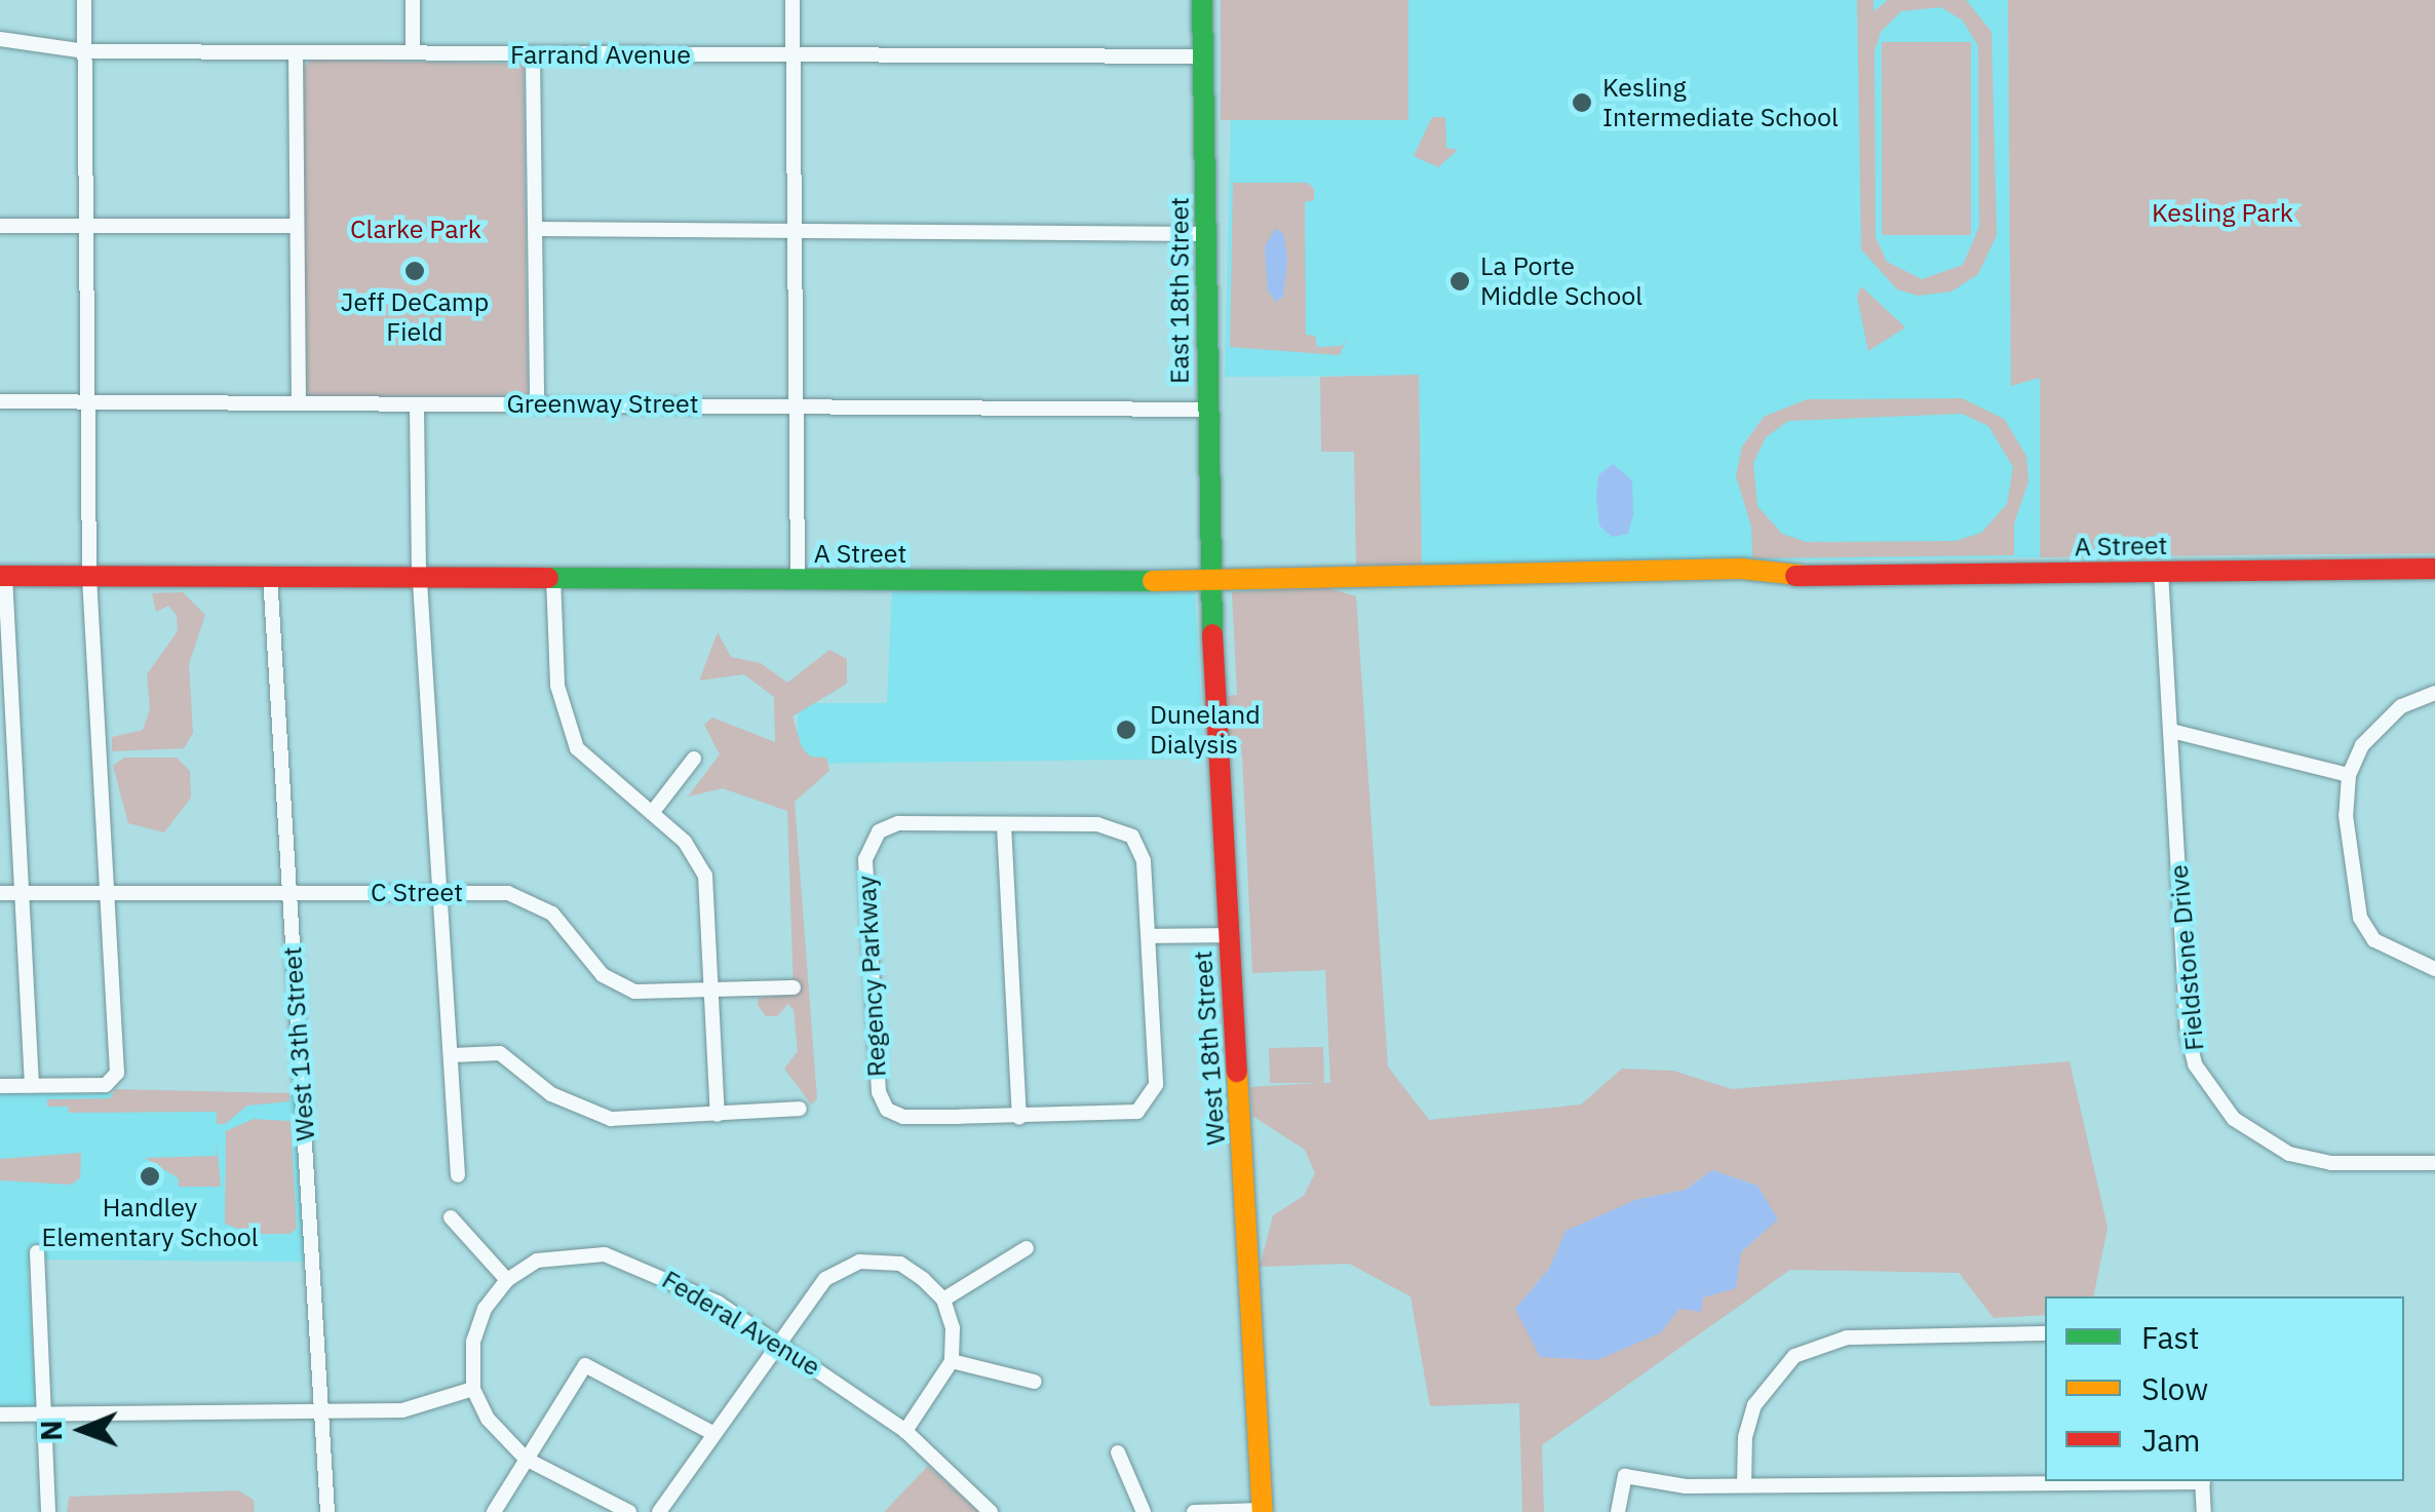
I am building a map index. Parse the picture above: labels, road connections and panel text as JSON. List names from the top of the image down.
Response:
{
  "streets": {
    "street": [
      "Farrand Avenue",
      "East 18th Street",
      "Greenway Street",
      "A Street",
      "C Street",
      "Fieldstone Drive",
      "Regency Parkway",
      "West 13th Street",
      "West 18th Street",
      "Federal Avenue"
    ]
  },
  "crossings": [
    ["Farrand Avenue", "East 18th Street"],
    ["East 18th Street", "Greenway Street"],
    ["East 18th Street", "A Street"],
    ["East 18th Street", "West 18th Street"],
    ["A Street", "Fieldstone Drive"],
    ["A Street", "West 13th Street"],
    ["A Street", "West 18th Street"],
    ["C Street", "West 13th Street"]
  ],
  "parks": ["Kesling Park", "Clarke Park"],
  "places": [
    "Kesling Intermediate School",
    "Jeff DeCamp Field",
    "La Porte Middle School",
    "Duneland Dialysis",
    "Handley Elementary School"
  ],
  "legend": ["Fast", "Slow", "Jam"],
  "north": "left"
}
